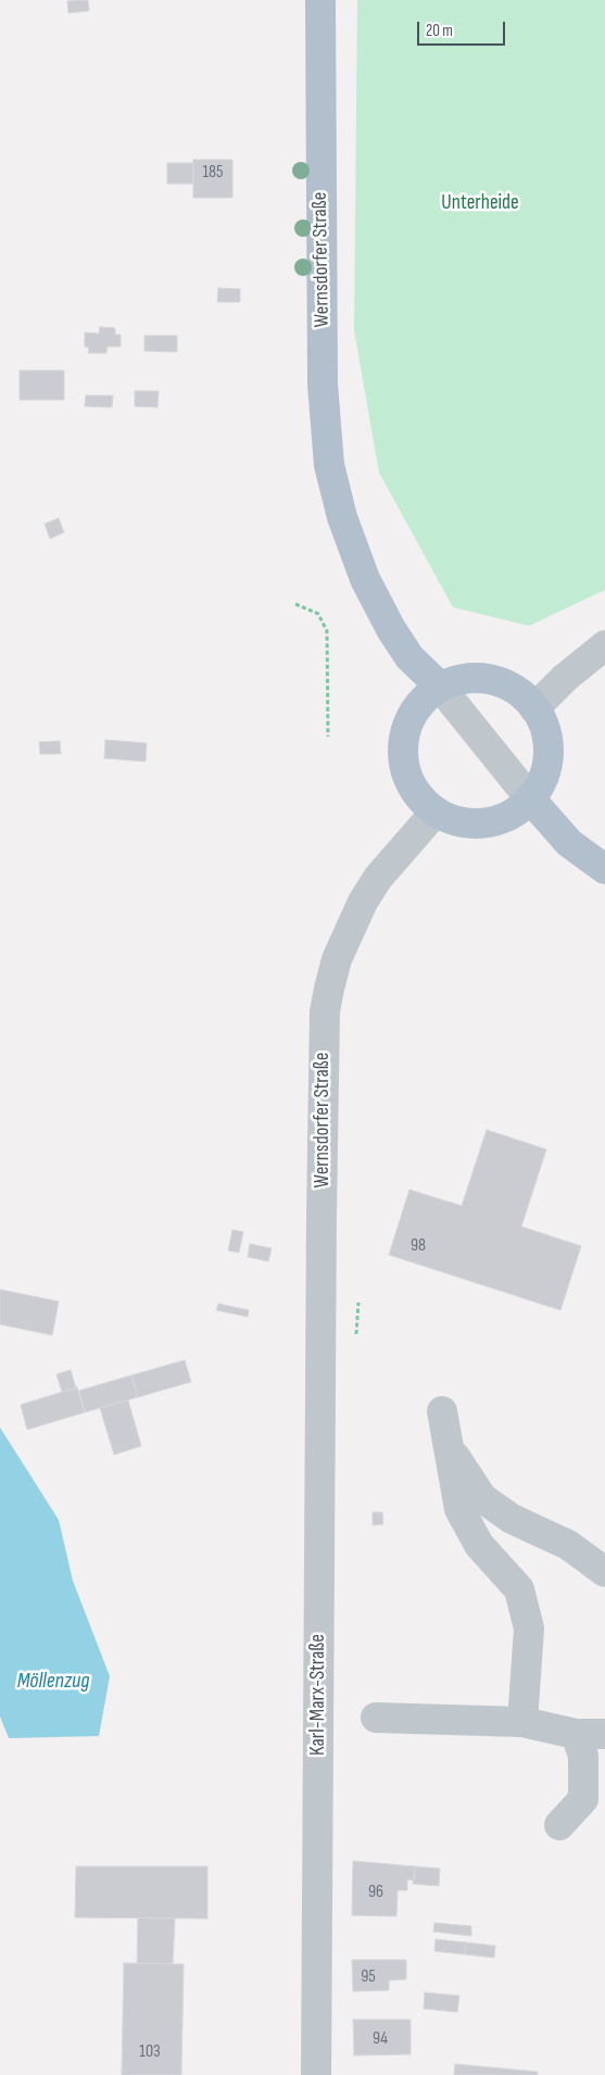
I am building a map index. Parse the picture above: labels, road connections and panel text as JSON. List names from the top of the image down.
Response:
{
  "streets": {
    "main road": ["Wernsdorfer Straße"],
    "street": ["Karl-Marx-Straße"]
  },
  "crossings": [
    ["Wernsdorfer Straße", "Karl-Marx-Straße"]
  ],
  "water": ["Möllenzug"],
  "parks": ["Unterheide"],
  "house_numbers": [
    "185",
    "98",
    "96",
    "95",
    "94",
    "103"
  ],
  "scale_bar": "20 m"
}
